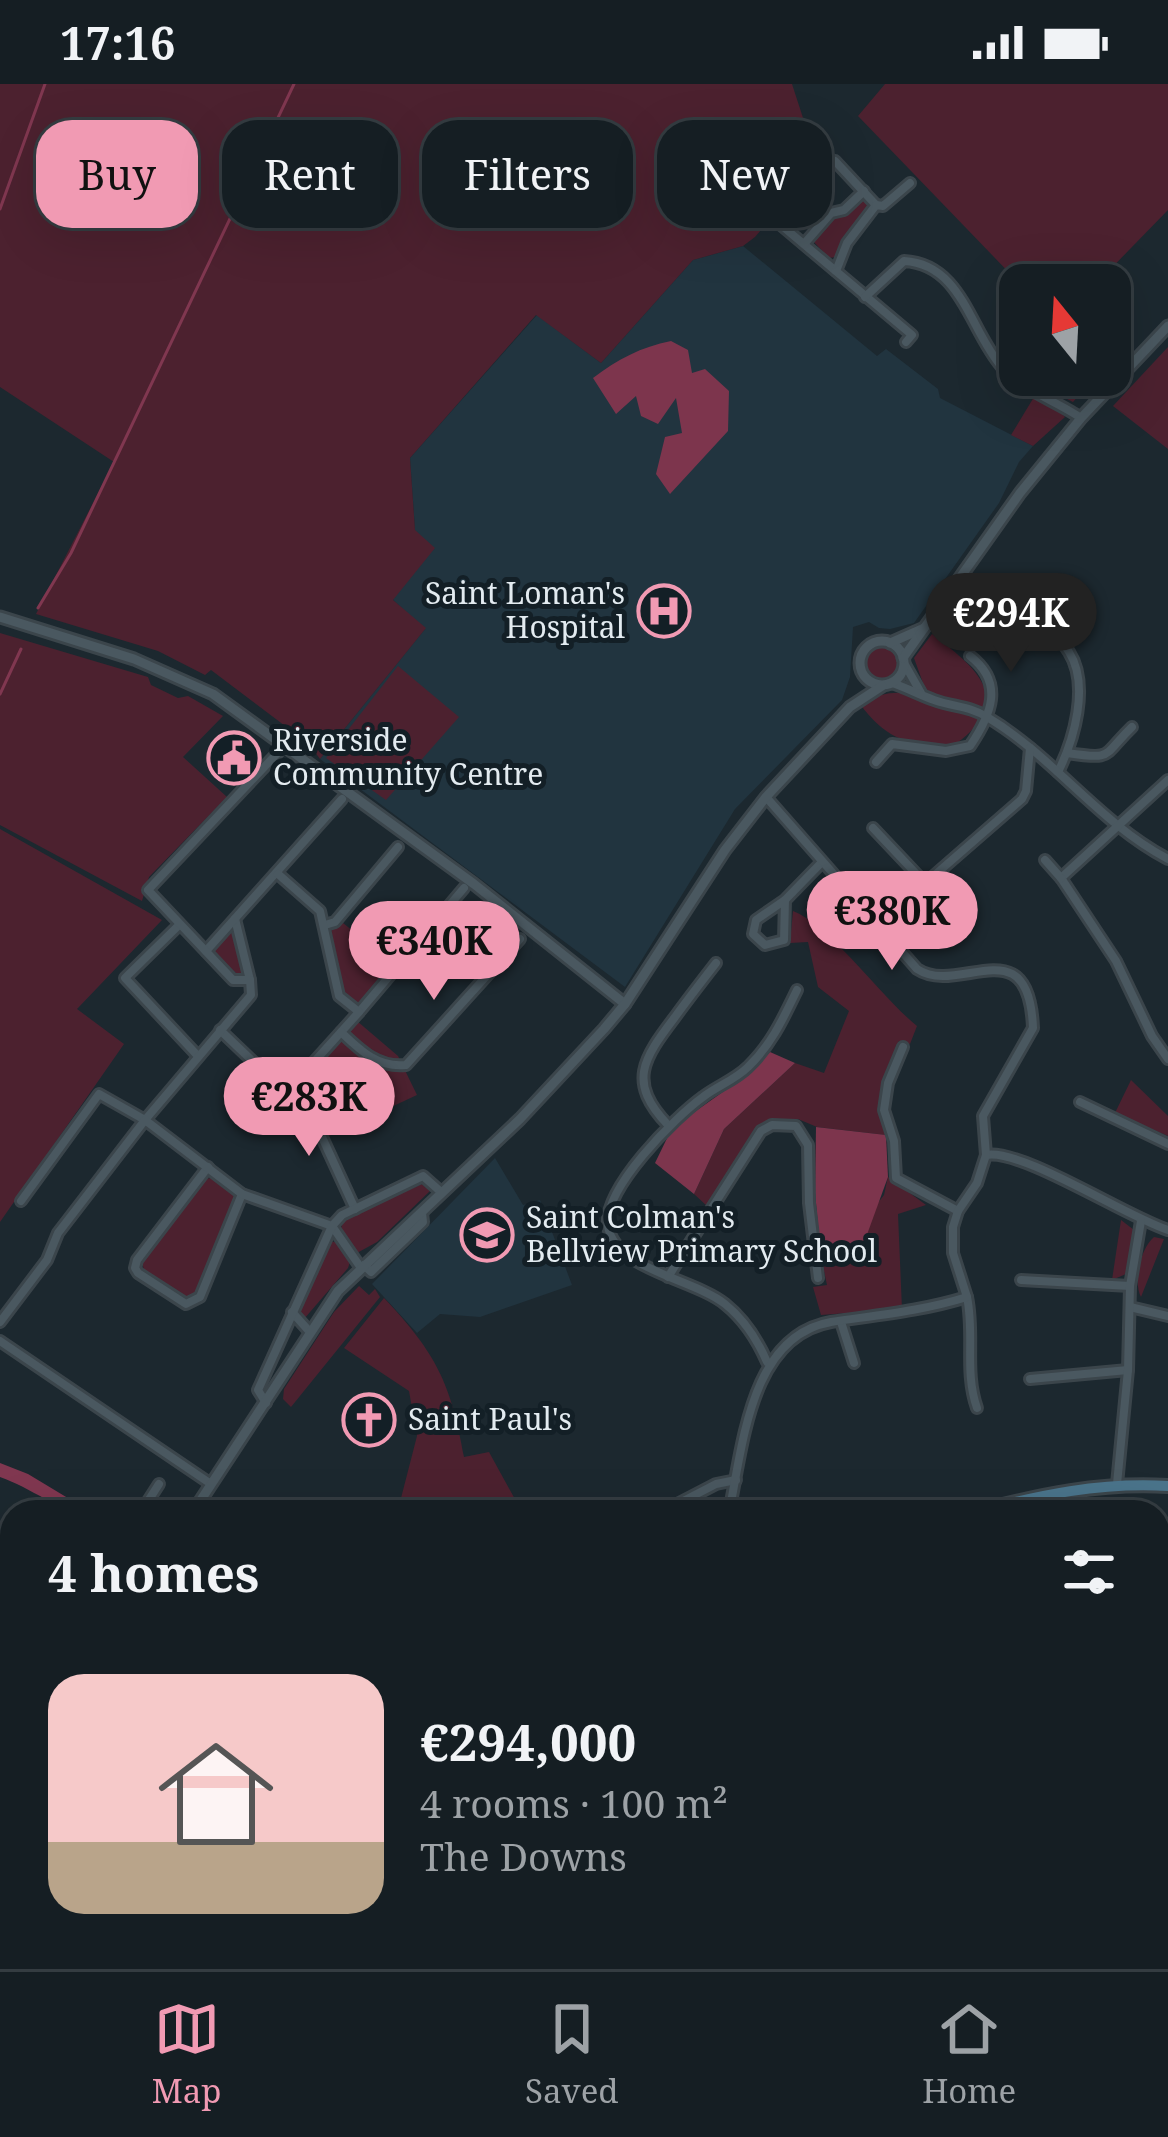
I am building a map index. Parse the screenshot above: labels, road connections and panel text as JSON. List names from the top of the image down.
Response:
{
  "places": {
    "hospital": ["Saint Loman's Hospital"],
    "public building": ["Riverside Community Centre"],
    "school or university": ["Saint Colman's Bellview Primary School"],
    "church": ["Saint Paul's"]
  },
  "north": "top",
  "page": {
    "status": "17:16",
    "chip": [
      "Buy",
      "Rent",
      "Filters",
      "New"
    ],
    "price": [
      "€294K",
      "€380K",
      "€340K",
      "€283K"
    ],
    "heading": "4 homes",
    "list": [
      {
        "name": "€294,000",
        "note": "4 rooms · 100 m² · The Downs"
      }
    ],
    "tabs": ["Map", "Saved", "Home"]
  }
}
